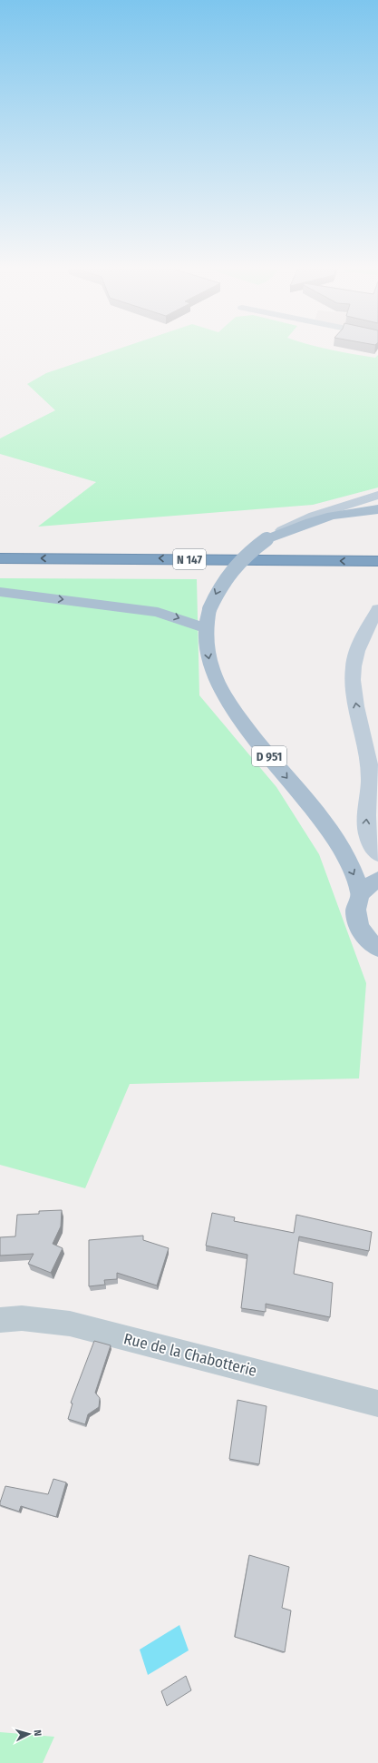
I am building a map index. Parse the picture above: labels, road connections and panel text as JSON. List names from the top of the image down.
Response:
{
  "streets": {
    "highway": ["N 147"],
    "main road": ["D 951"],
    "street": ["Rue de la Chabotterie"]
  },
  "north": "right"
}
